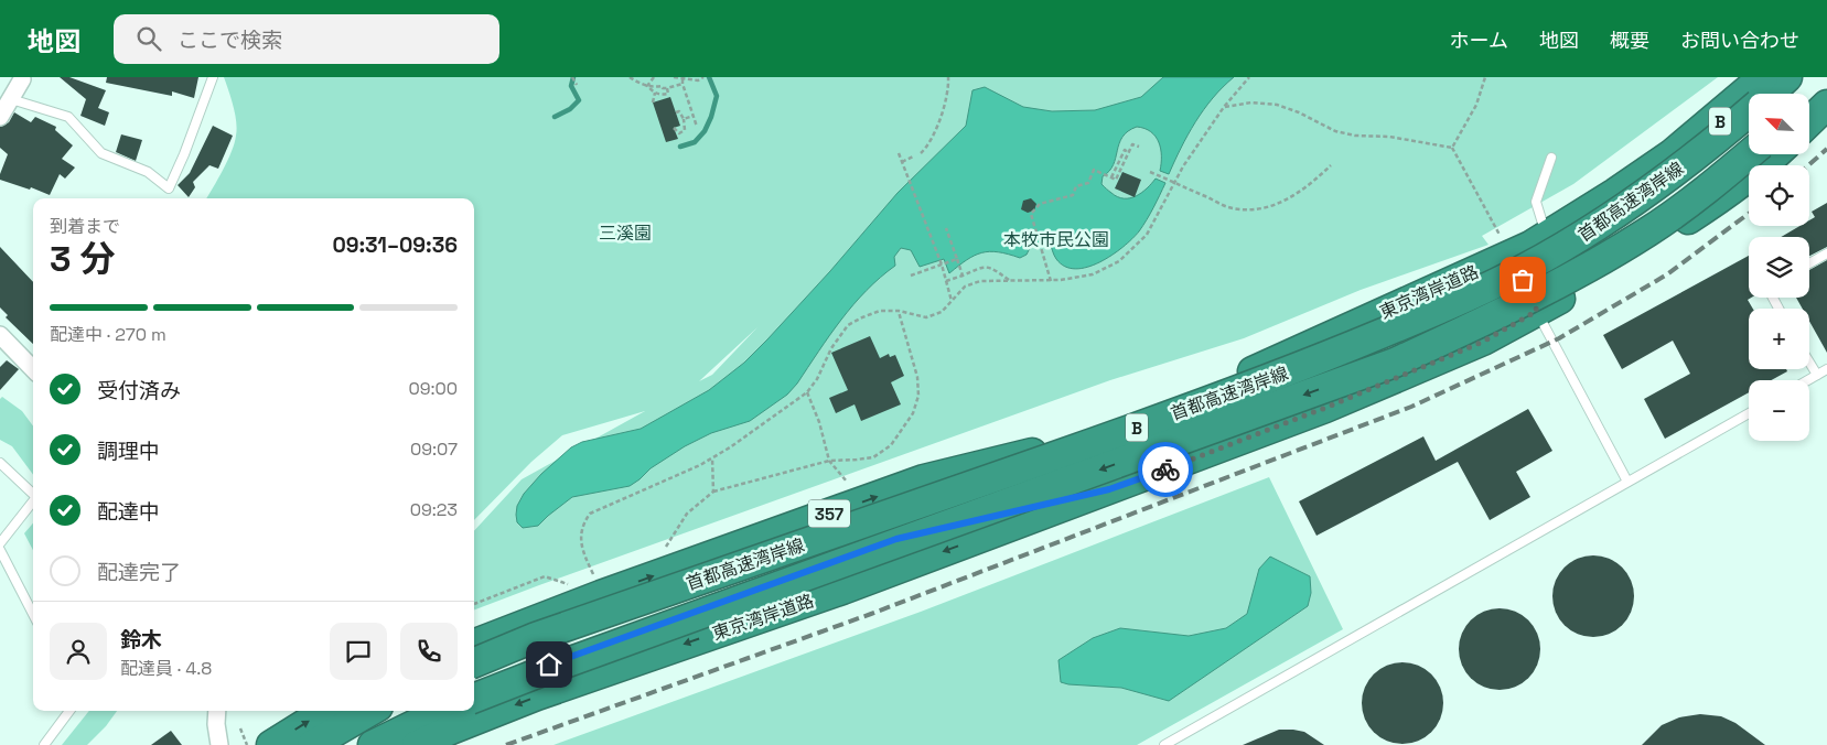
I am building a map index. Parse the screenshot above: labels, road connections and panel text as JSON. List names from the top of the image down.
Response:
{
  "streets": {
    "highway": [
      "B",
      "首都高速湾岸線",
      "東京湾岸道路",
      "357"
    ]
  },
  "crossings": [
    ["B", "首都高速湾岸線"]
  ],
  "parks": ["三溪園", "本牧市民公園"],
  "north": "top left",
  "page": {
    "header": "地図",
    "search": "ここで検索",
    "nav": [
      "ホーム",
      "地図",
      "概要",
      "お問い合わせ"
    ],
    "map_buttons": ["+", "−"],
    "heading": ["3 分", "到着まで", "09:31–09:36"],
    "panel": ["鈴木", "配達員 · 4.8"],
    "bar": "配達中 · 270 m",
    "list": [
      ["受付済み", "09:00"],
      ["調理中", "09:07"],
      ["配達中", "09:23"],
      "配達完了"
    ]
  }
}
